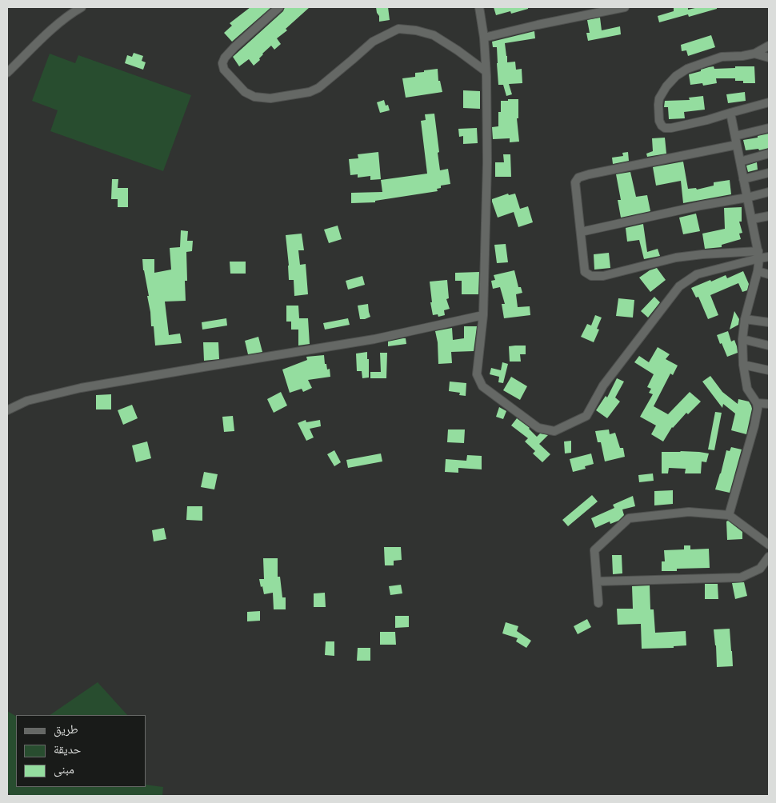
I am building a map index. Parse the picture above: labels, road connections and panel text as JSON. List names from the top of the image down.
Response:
{
  "legend": ["طريق", "حديقة", "مبنى"]
}
